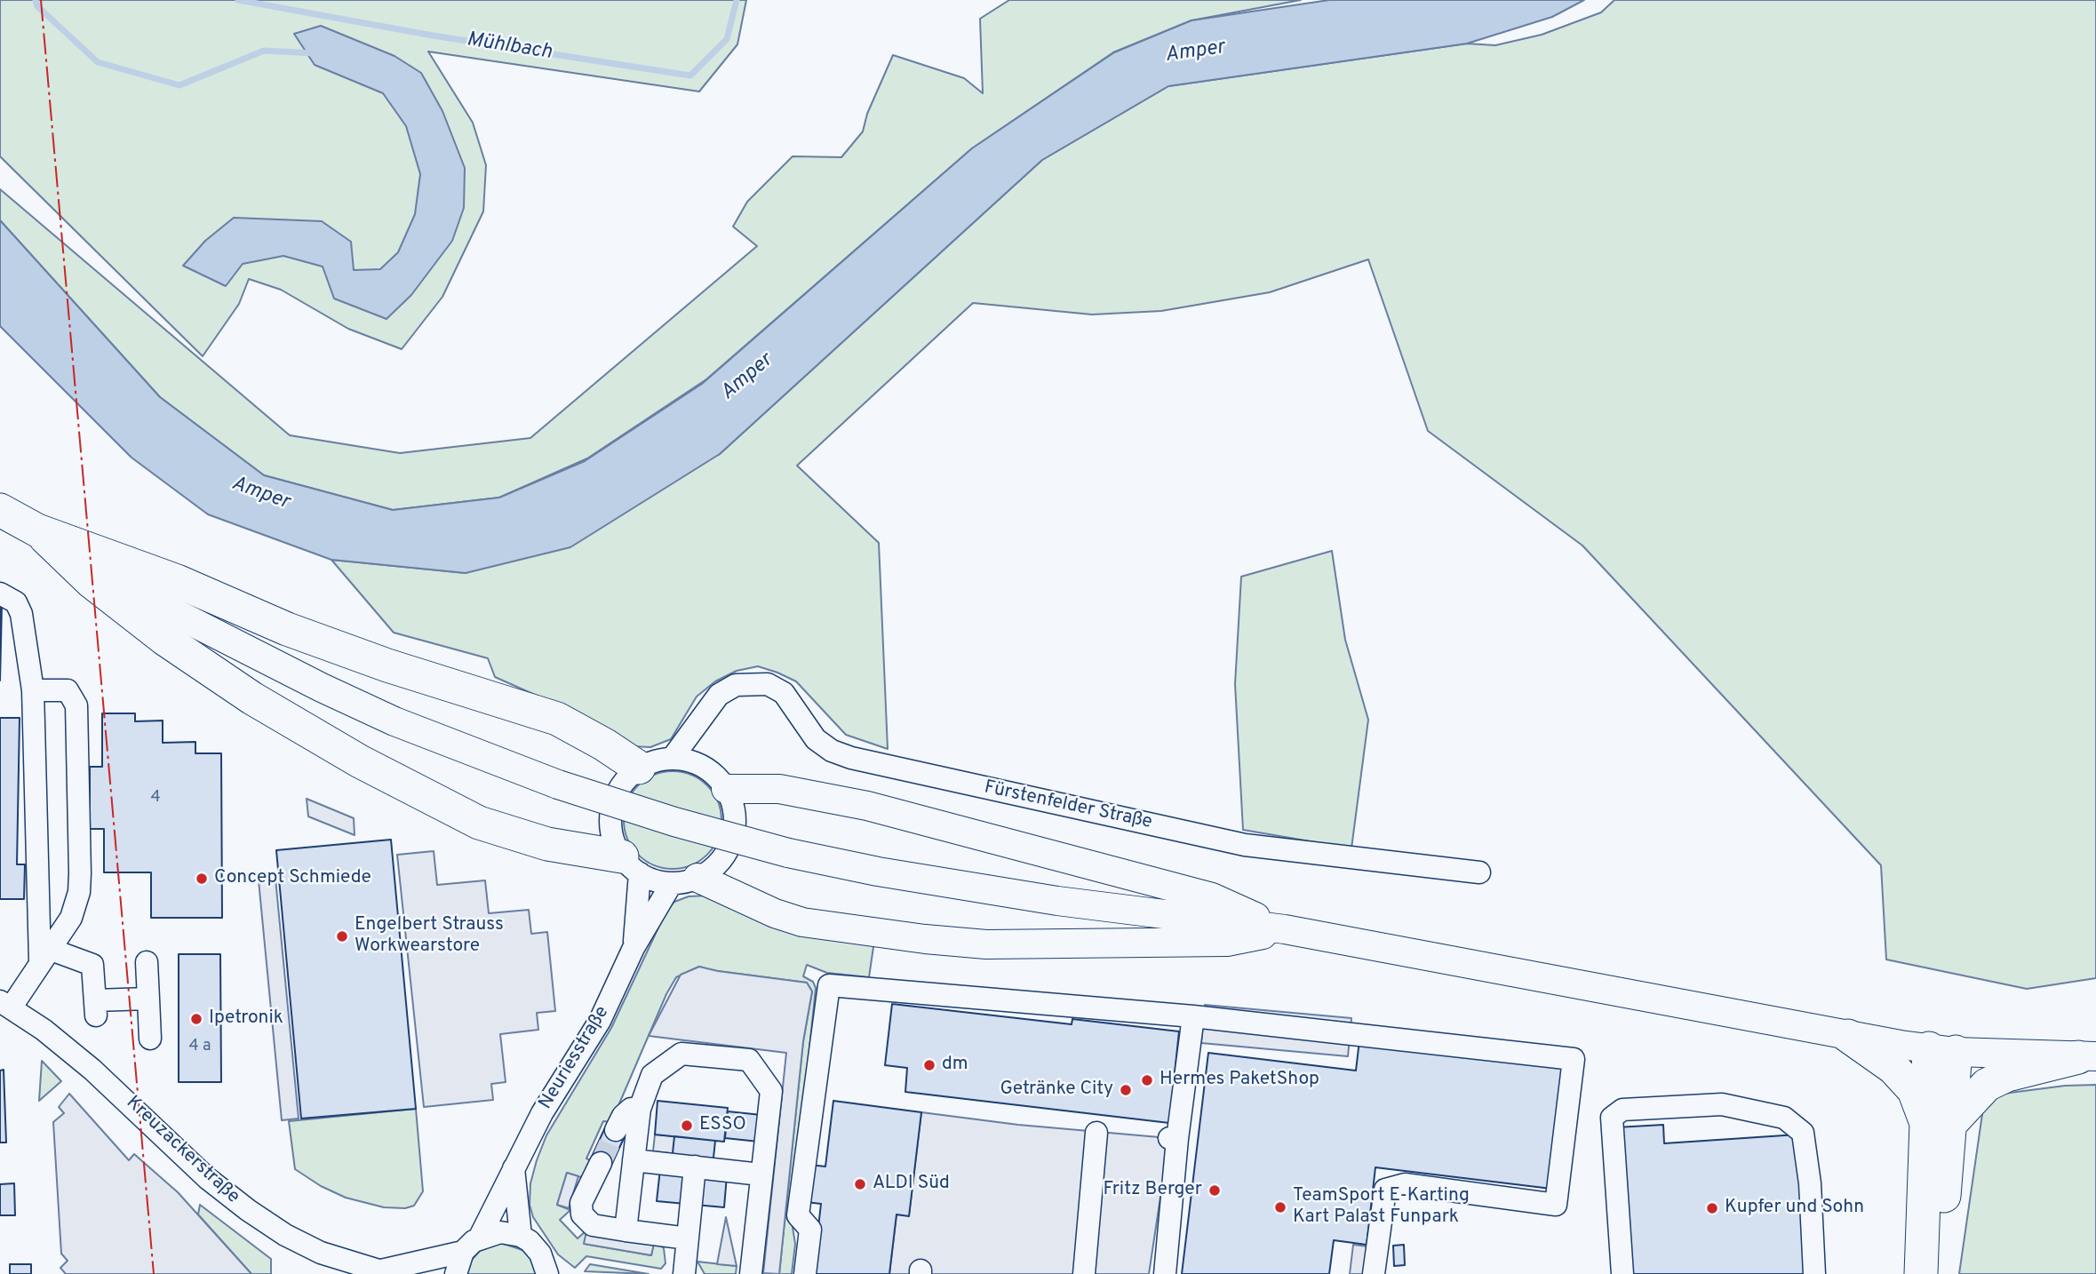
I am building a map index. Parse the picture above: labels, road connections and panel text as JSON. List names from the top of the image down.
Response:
{
  "streets": {
    "street": ["Fürstenfelder Straße", "Neuriesstraße", "Kreuzackerstraße"]
  },
  "crossings": [
    ["Fürstenfelder Straße", "Neuriesstraße"]
  ],
  "water": ["Mühlbach", "Amper"],
  "places": [
    "Concept Schmiede",
    "Engelbert Strauss Workwearstore",
    "Ipetronik",
    "dm",
    "Hermes PaketShop",
    "Getränke City",
    "ESSO",
    "ALDI Süd",
    "Fritz Berger",
    "TeamSport E-Karting Kart Palast Funpark",
    "Kupfer und Sohn"
  ],
  "house_numbers": ["4", "4 a"]
}
